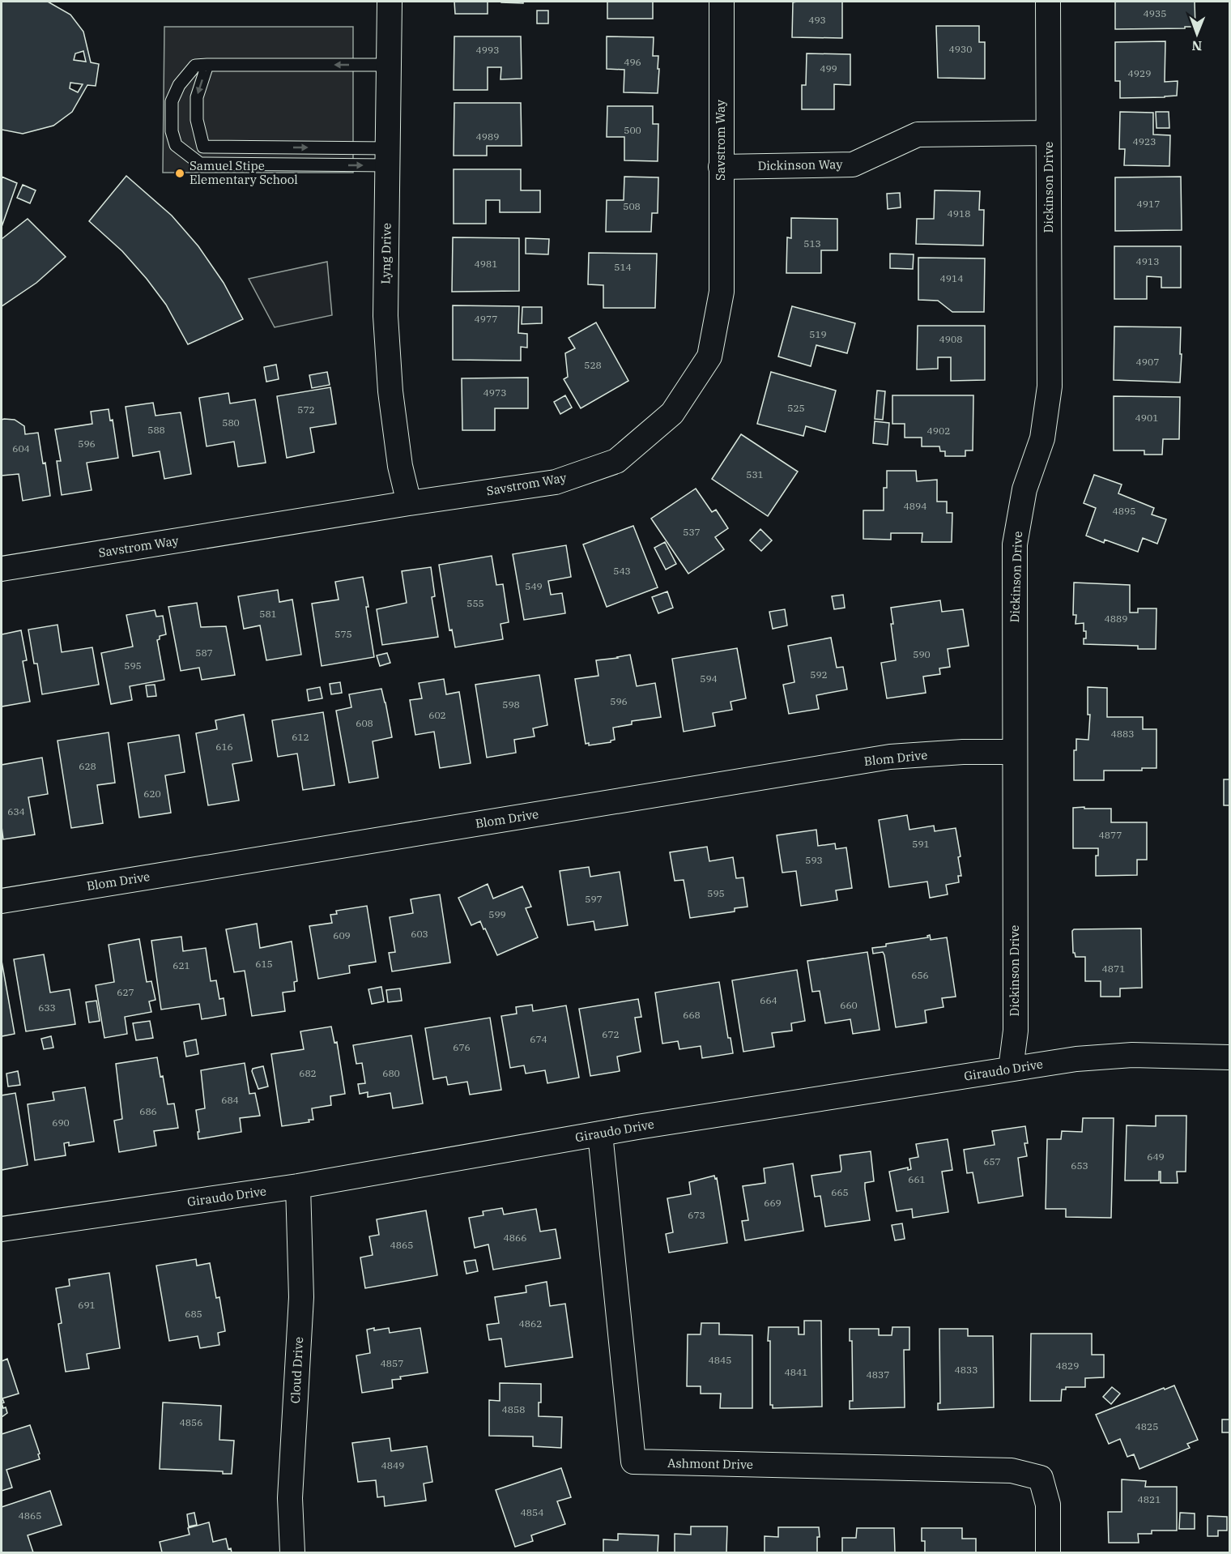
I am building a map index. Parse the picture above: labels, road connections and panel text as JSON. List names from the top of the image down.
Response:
{
  "streets": {
    "street": [
      "Savstrom Way",
      "Dickinson Way",
      "Dickinson Drive",
      "Lyng Drive",
      "Blom Drive",
      "Giraudo Drive",
      "Cloud Drive",
      "Ashmont Drive"
    ]
  },
  "crossings": [
    ["Savstrom Way", "Dickinson Way"],
    ["Savstrom Way", "Lyng Drive"],
    ["Dickinson Way", "Dickinson Drive"],
    ["Dickinson Drive", "Blom Drive"],
    ["Dickinson Drive", "Giraudo Drive"],
    ["Giraudo Drive", "Cloud Drive"],
    ["Giraudo Drive", "Ashmont Drive"]
  ],
  "places": ["Samuel Stipe Elementary School"],
  "house_numbers": [
    "4935",
    "493",
    "4930",
    "4993",
    "496",
    "499",
    "4929",
    "500",
    "4989",
    "4923",
    "4917",
    "508",
    "4918",
    "513",
    "4913",
    "4981",
    "514",
    "4914",
    "4977",
    "519",
    "4908",
    "4907",
    "528",
    "4973",
    "525",
    "572",
    "4901",
    "580",
    "588",
    "4902",
    "596",
    "604",
    "531",
    "4894",
    "4895",
    "537",
    "543",
    "549",
    "555",
    "581",
    "4889",
    "575",
    "587",
    "590",
    "595",
    "592",
    "594",
    "596",
    "598",
    "602",
    "608",
    "4883",
    "612",
    "616",
    "628",
    "620",
    "634",
    "4877",
    "591",
    "593",
    "595",
    "597",
    "599",
    "603",
    "609",
    "615",
    "621",
    "4871",
    "656",
    "627",
    "664",
    "660",
    "633",
    "668",
    "672",
    "674",
    "676",
    "682",
    "680",
    "684",
    "686",
    "690",
    "649",
    "657",
    "653",
    "661",
    "665",
    "669",
    "673",
    "4866",
    "4865",
    "691",
    "685",
    "4862",
    "4845",
    "4857",
    "4829",
    "4833",
    "4841",
    "4837",
    "4858",
    "4856",
    "4825",
    "4849",
    "4821",
    "4854",
    "4865"
  ],
  "north": "bottom"
}
